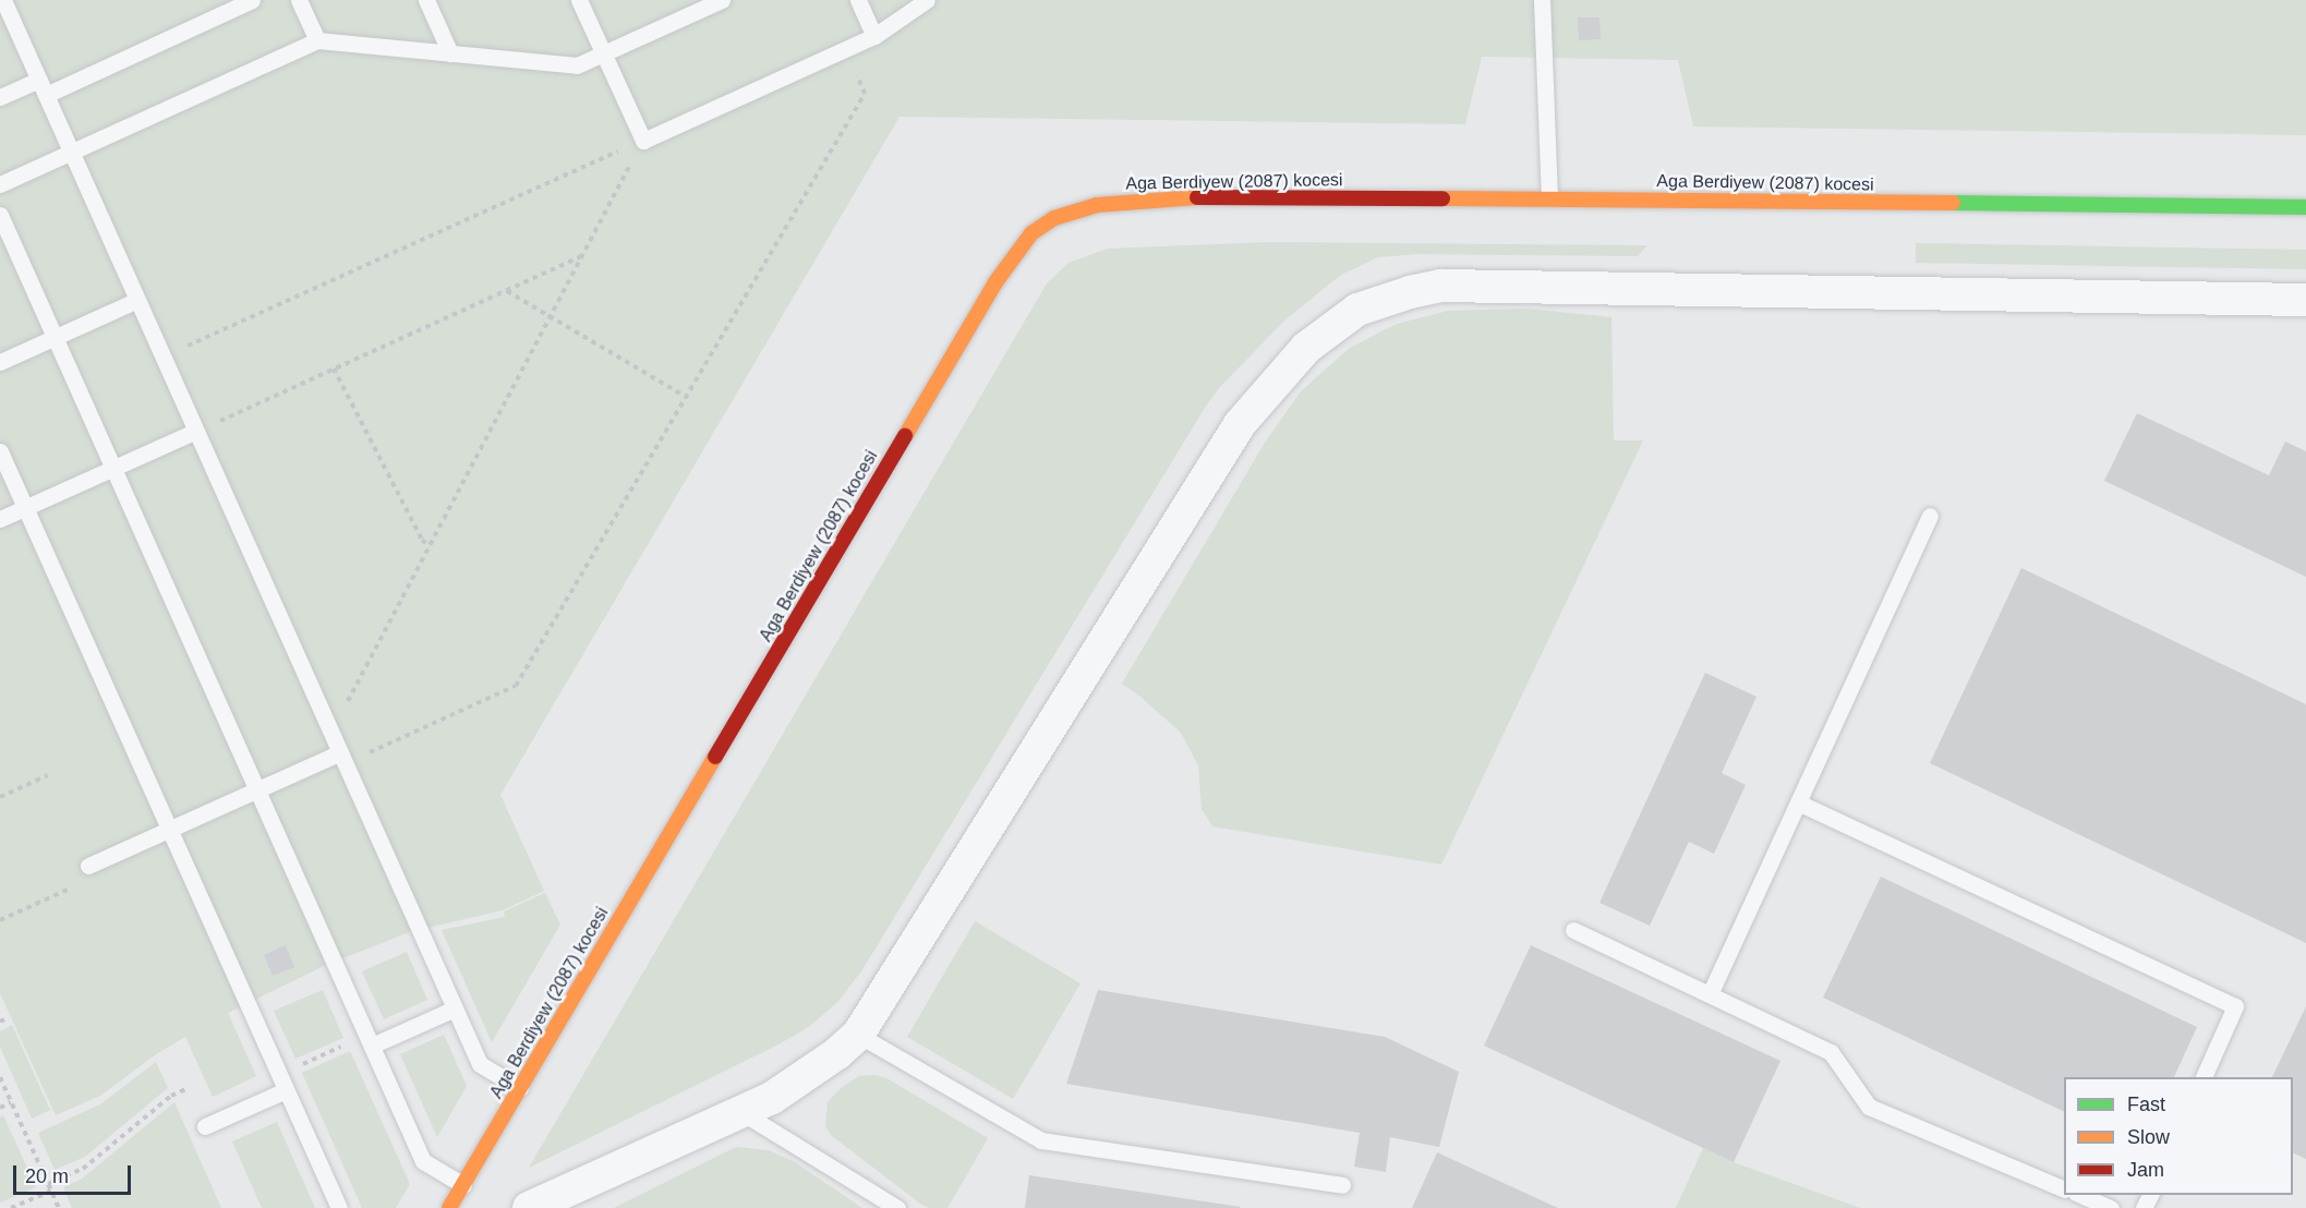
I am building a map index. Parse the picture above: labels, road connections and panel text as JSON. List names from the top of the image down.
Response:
{
  "streets": {
    "street": ["Aga Berdiyew (2087) kocesi"]
  },
  "legend": ["Fast", "Slow", "Jam"],
  "scale_bar": "20 m"
}
